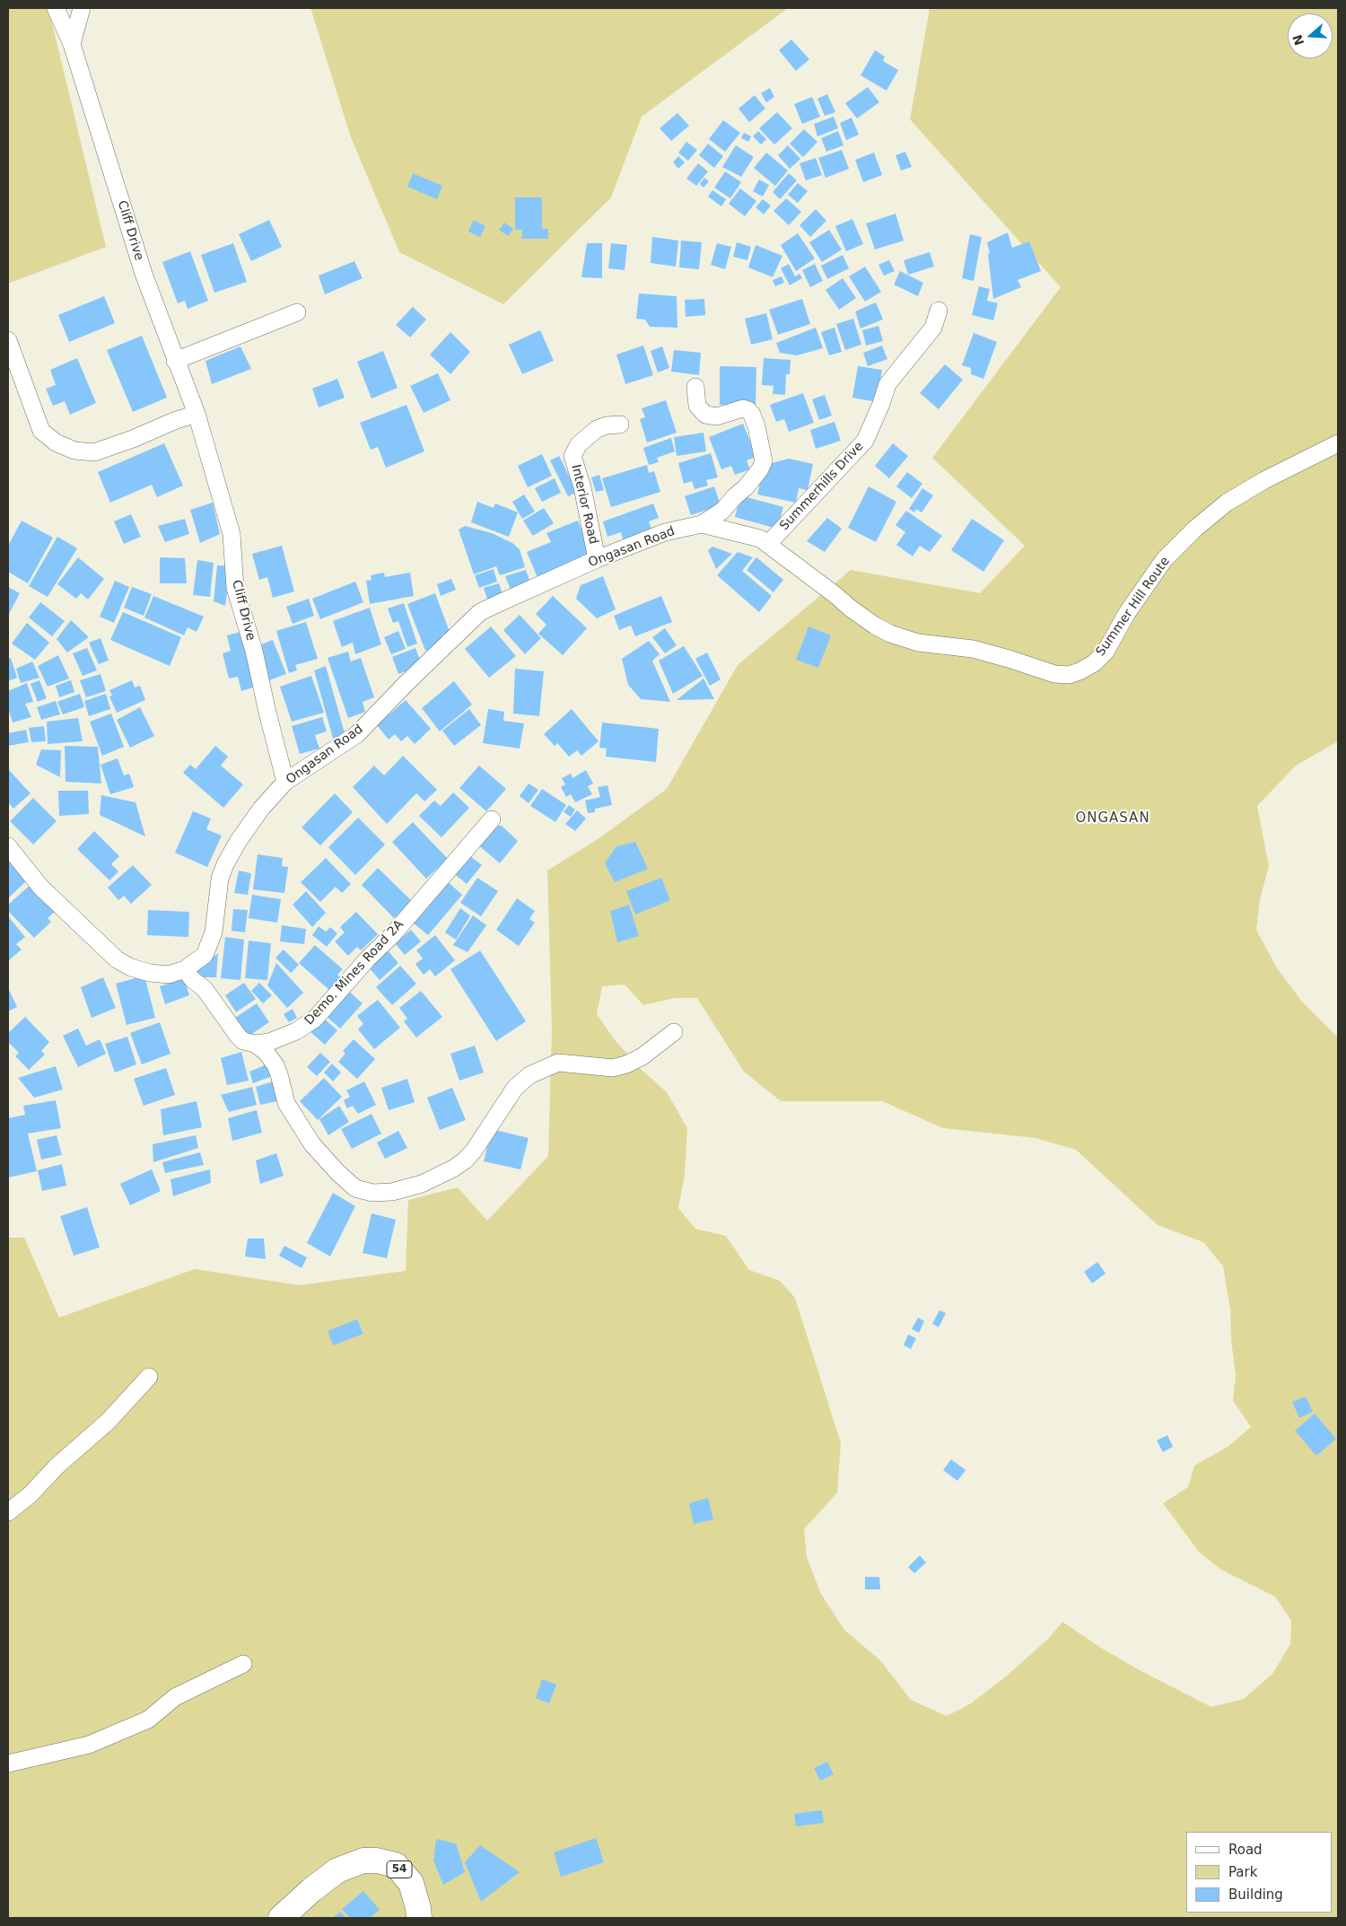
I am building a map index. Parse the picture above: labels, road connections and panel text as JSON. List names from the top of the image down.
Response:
{
  "streets": {
    "highway": ["54"],
    "street": [
      "Cliff Drive",
      "Summerhills Drive",
      "Interior Road",
      "Ongasan Road",
      "Summer Hill Route",
      "Demo. Mines Road 2A"
    ]
  },
  "crossings": [
    ["Cliff Drive", "Ongasan Road"],
    ["Summerhills Drive", "Ongasan Road"],
    ["Interior Road", "Ongasan Road"],
    ["Ongasan Road", "Summer Hill Route"]
  ],
  "districts": ["ONGASAN"],
  "legend": ["Road", "Park", "Building"],
  "north": "left"
}
